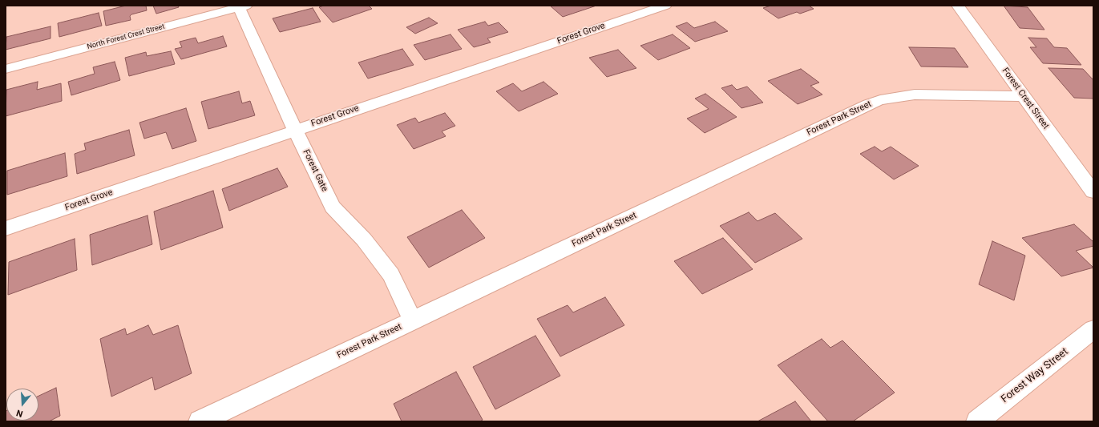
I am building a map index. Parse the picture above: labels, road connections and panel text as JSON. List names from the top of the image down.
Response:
{
  "streets": {
    "street": [
      "Forest Grove",
      "North Forest Crest Street",
      "Forest Crest Street",
      "Forest Park Street",
      "Forest Gate",
      "Forest Way Street"
    ]
  },
  "crossings": [
    ["Forest Grove", "Forest Gate"],
    ["North Forest Crest Street", "Forest Gate"],
    ["Forest Crest Street", "Forest Park Street"],
    ["Forest Park Street", "Forest Gate"]
  ],
  "north": "bottom"
}
